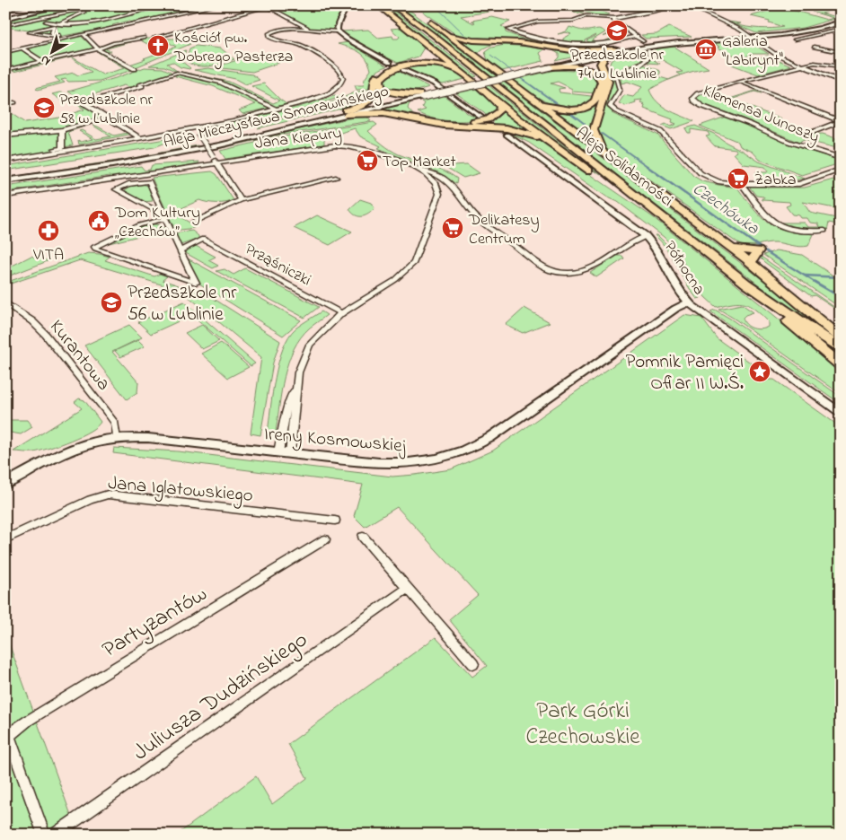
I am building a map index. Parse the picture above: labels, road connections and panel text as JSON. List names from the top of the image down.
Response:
{
  "streets": {
    "main road": ["Aleja Mieczysława Smorawińskiego", "Aleja Solidarności"],
    "street": [
      "Klemensa Junoszy",
      "Jana Kiepury",
      "Prząśniczki",
      "Północna",
      "Kurantowa",
      "Ireny Kosmowskiej",
      "Jana Iglatowskiego",
      "Partyzantów",
      "Juliusza Dudzińskiego"
    ]
  },
  "crossings": [
    ["Jana Kiepury", "Prząśniczki"],
    ["Jana Kiepury", "Ireny Kosmowskiej"],
    ["Północna", "Ireny Kosmowskiej"],
    ["Kurantowa", "Ireny Kosmowskiej"]
  ],
  "water": ["Czechówka"],
  "parks": ["Park Górki Czechowskie"],
  "places": {
    "school or university": ["Przedszkole nr 74 w Lublinie", "Przedszkole nr 58 w Lublinie", "Przedszkole nr 56 w Lublinie"],
    "church": ["Kościół pw. Dobrego Pasterza"],
    "museum": ["Galeria \"Labirynt\""],
    "supermarket": ["Top Market", "Żabka", "Delikatesy Centrum"],
    "public building": ["Dom Kultury „Czechów”"],
    "pharmacy": ["VITA"],
    "place": ["Pomnik Pamięci Ofiar II W.Ś."]
  },
  "north": "bottom left"
}
